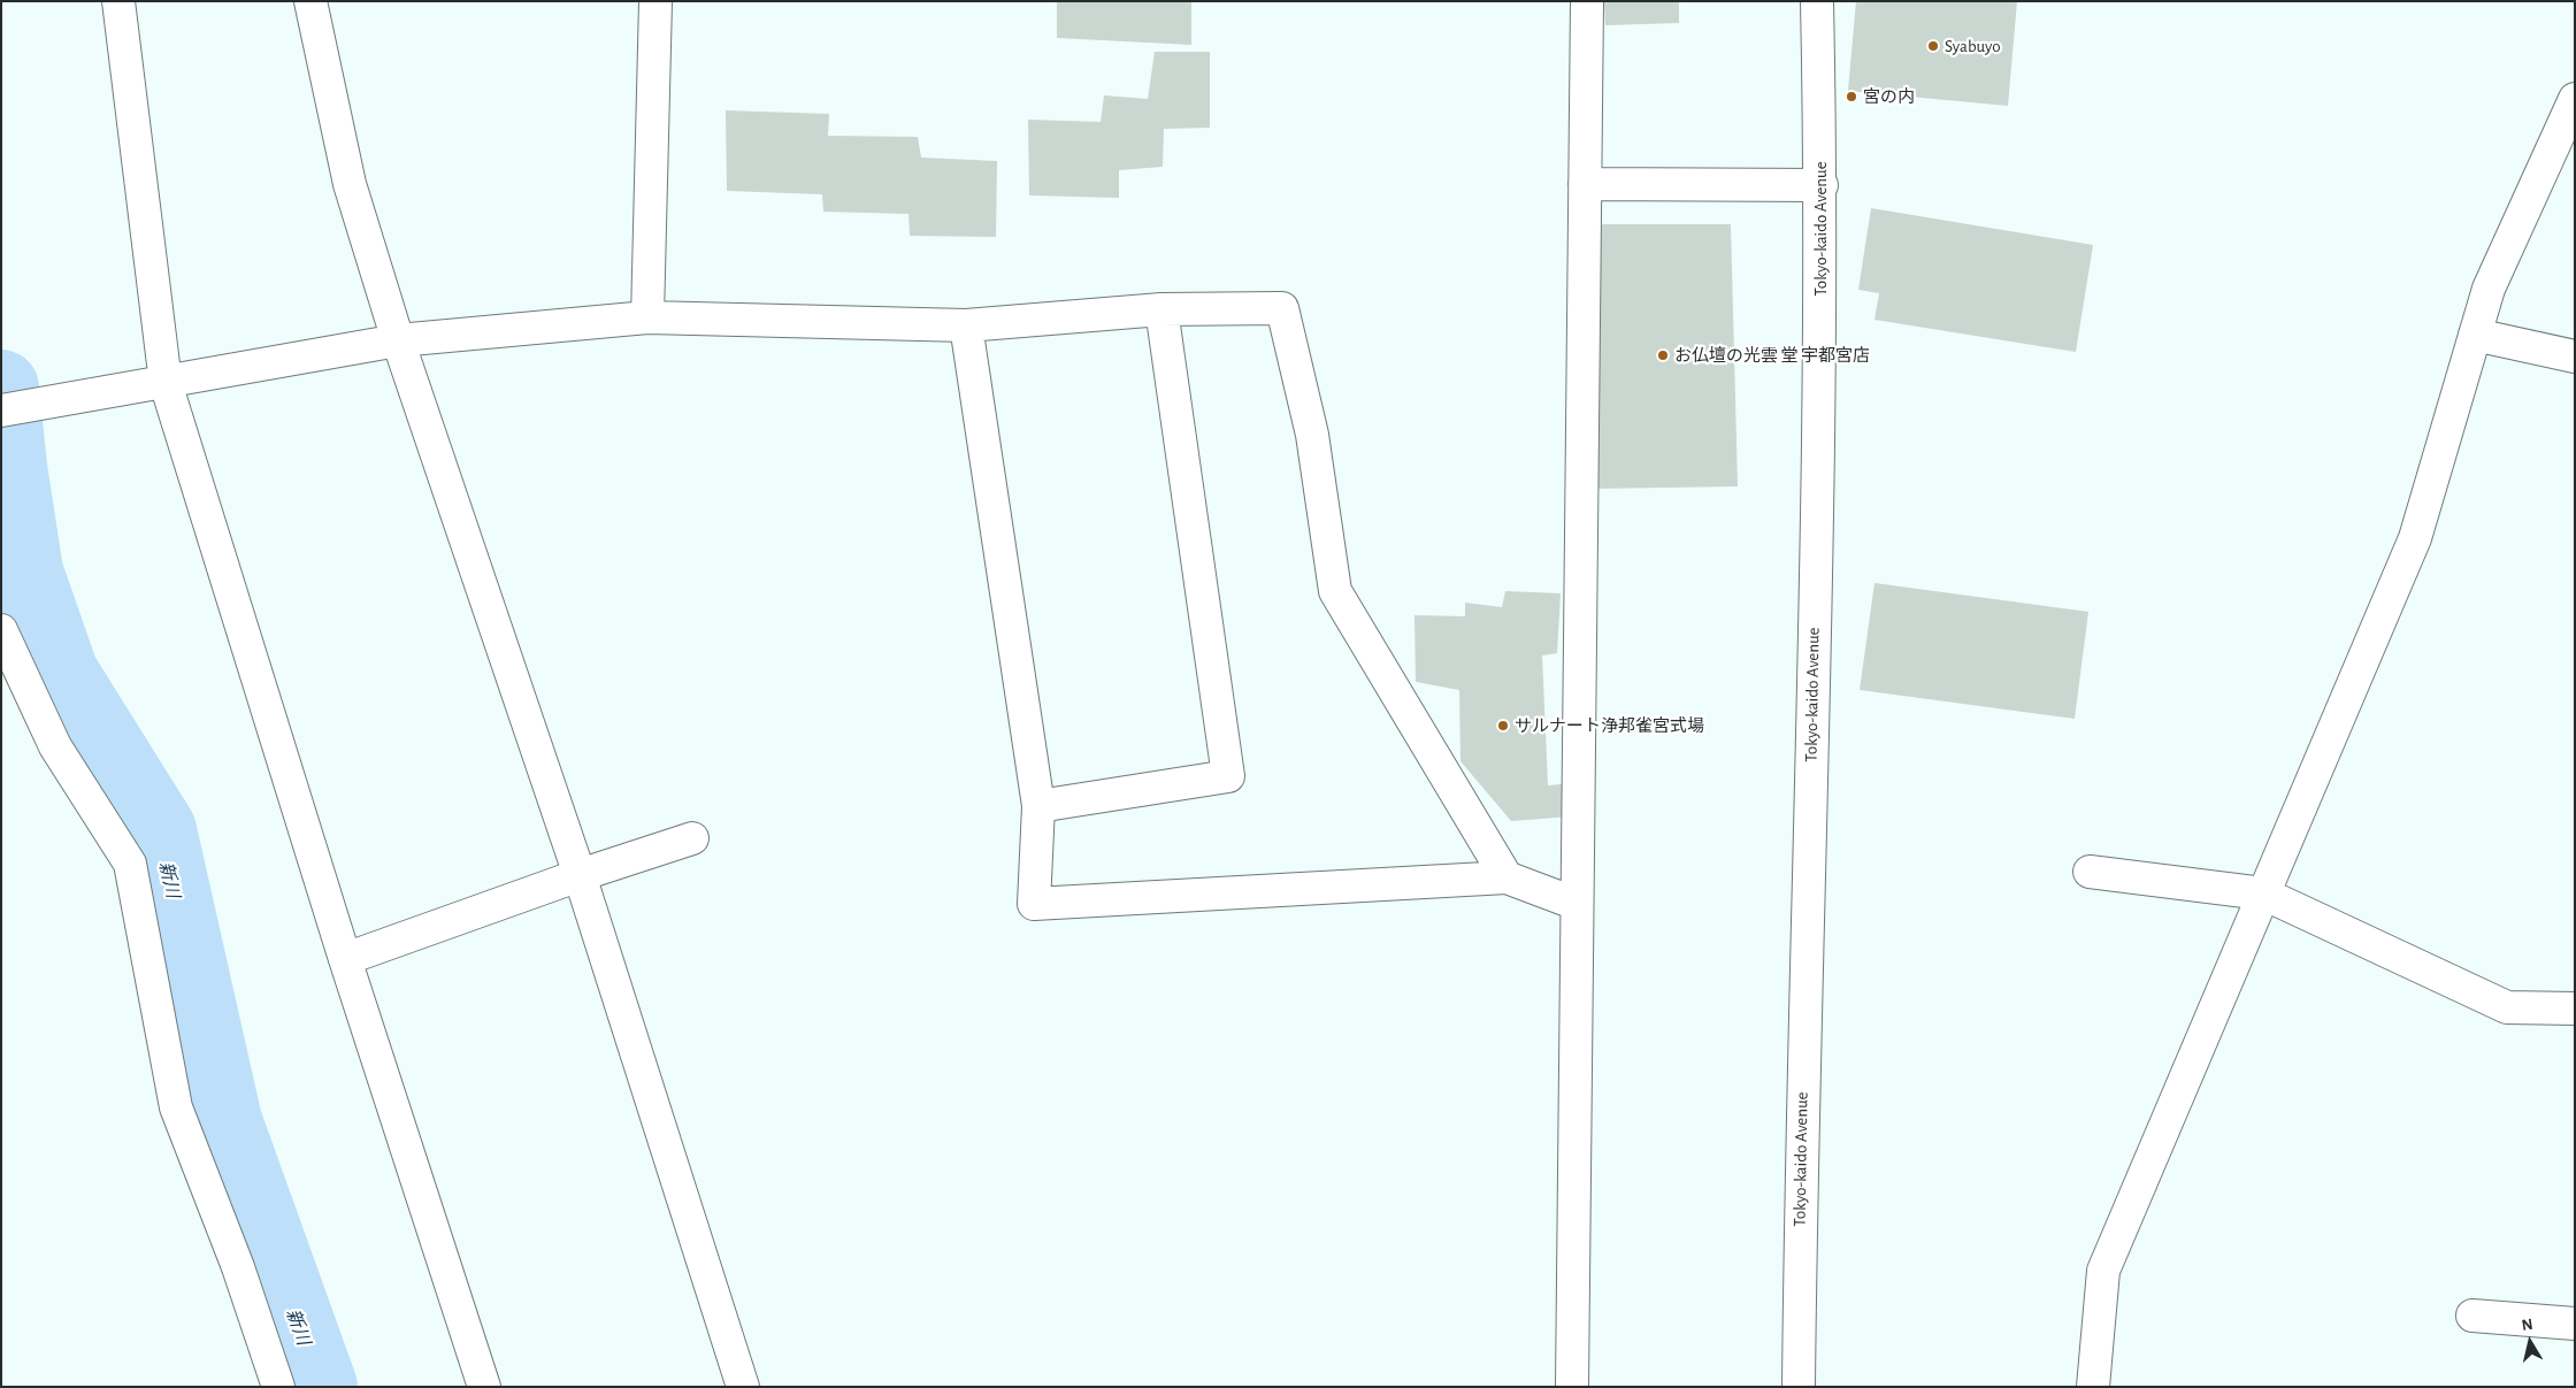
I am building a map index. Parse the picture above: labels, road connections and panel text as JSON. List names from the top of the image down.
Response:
{
  "streets": {
    "main road": ["Tokyo-kaido Avenue"]
  },
  "water": ["新川"],
  "places": [
    "Syabuyo",
    "宮の内",
    "お仏壇の光雲 堂 宇都宮店",
    "サルナート浄邦雀宮式場"
  ],
  "north": "top"
}
